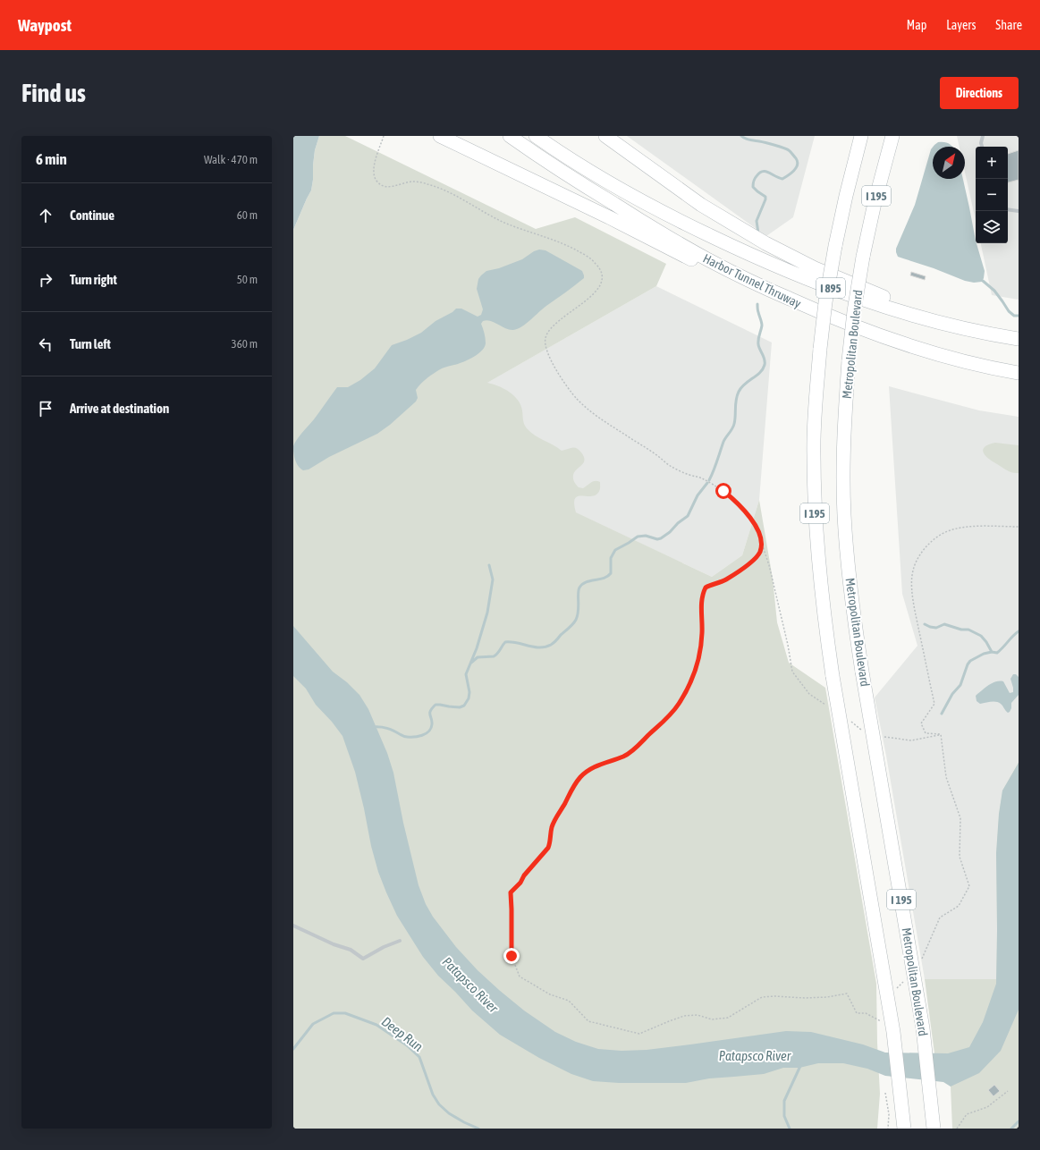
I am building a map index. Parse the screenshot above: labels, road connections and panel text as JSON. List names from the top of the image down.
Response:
{
  "streets": {
    "highway": [
      "I 195",
      "Harbor Tunnel Thruway",
      "I 895",
      "Metropolitan Boulevard"
    ]
  },
  "water": ["Patapsco River", "Deep Run"],
  "north": "top right",
  "page": {
    "header": "Waypost",
    "nav": ["Map", "Layers", "Share"],
    "buttons": "Directions",
    "title": "Find us",
    "heading": ["6 min", "Walk · 470 m"],
    "map_buttons": ["+", "−"],
    "list": [
      ["Continue", "60 m"],
      ["Turn right", "50 m"],
      ["Turn left", "360 m"],
      "Arrive at destination"
    ]
  }
}
